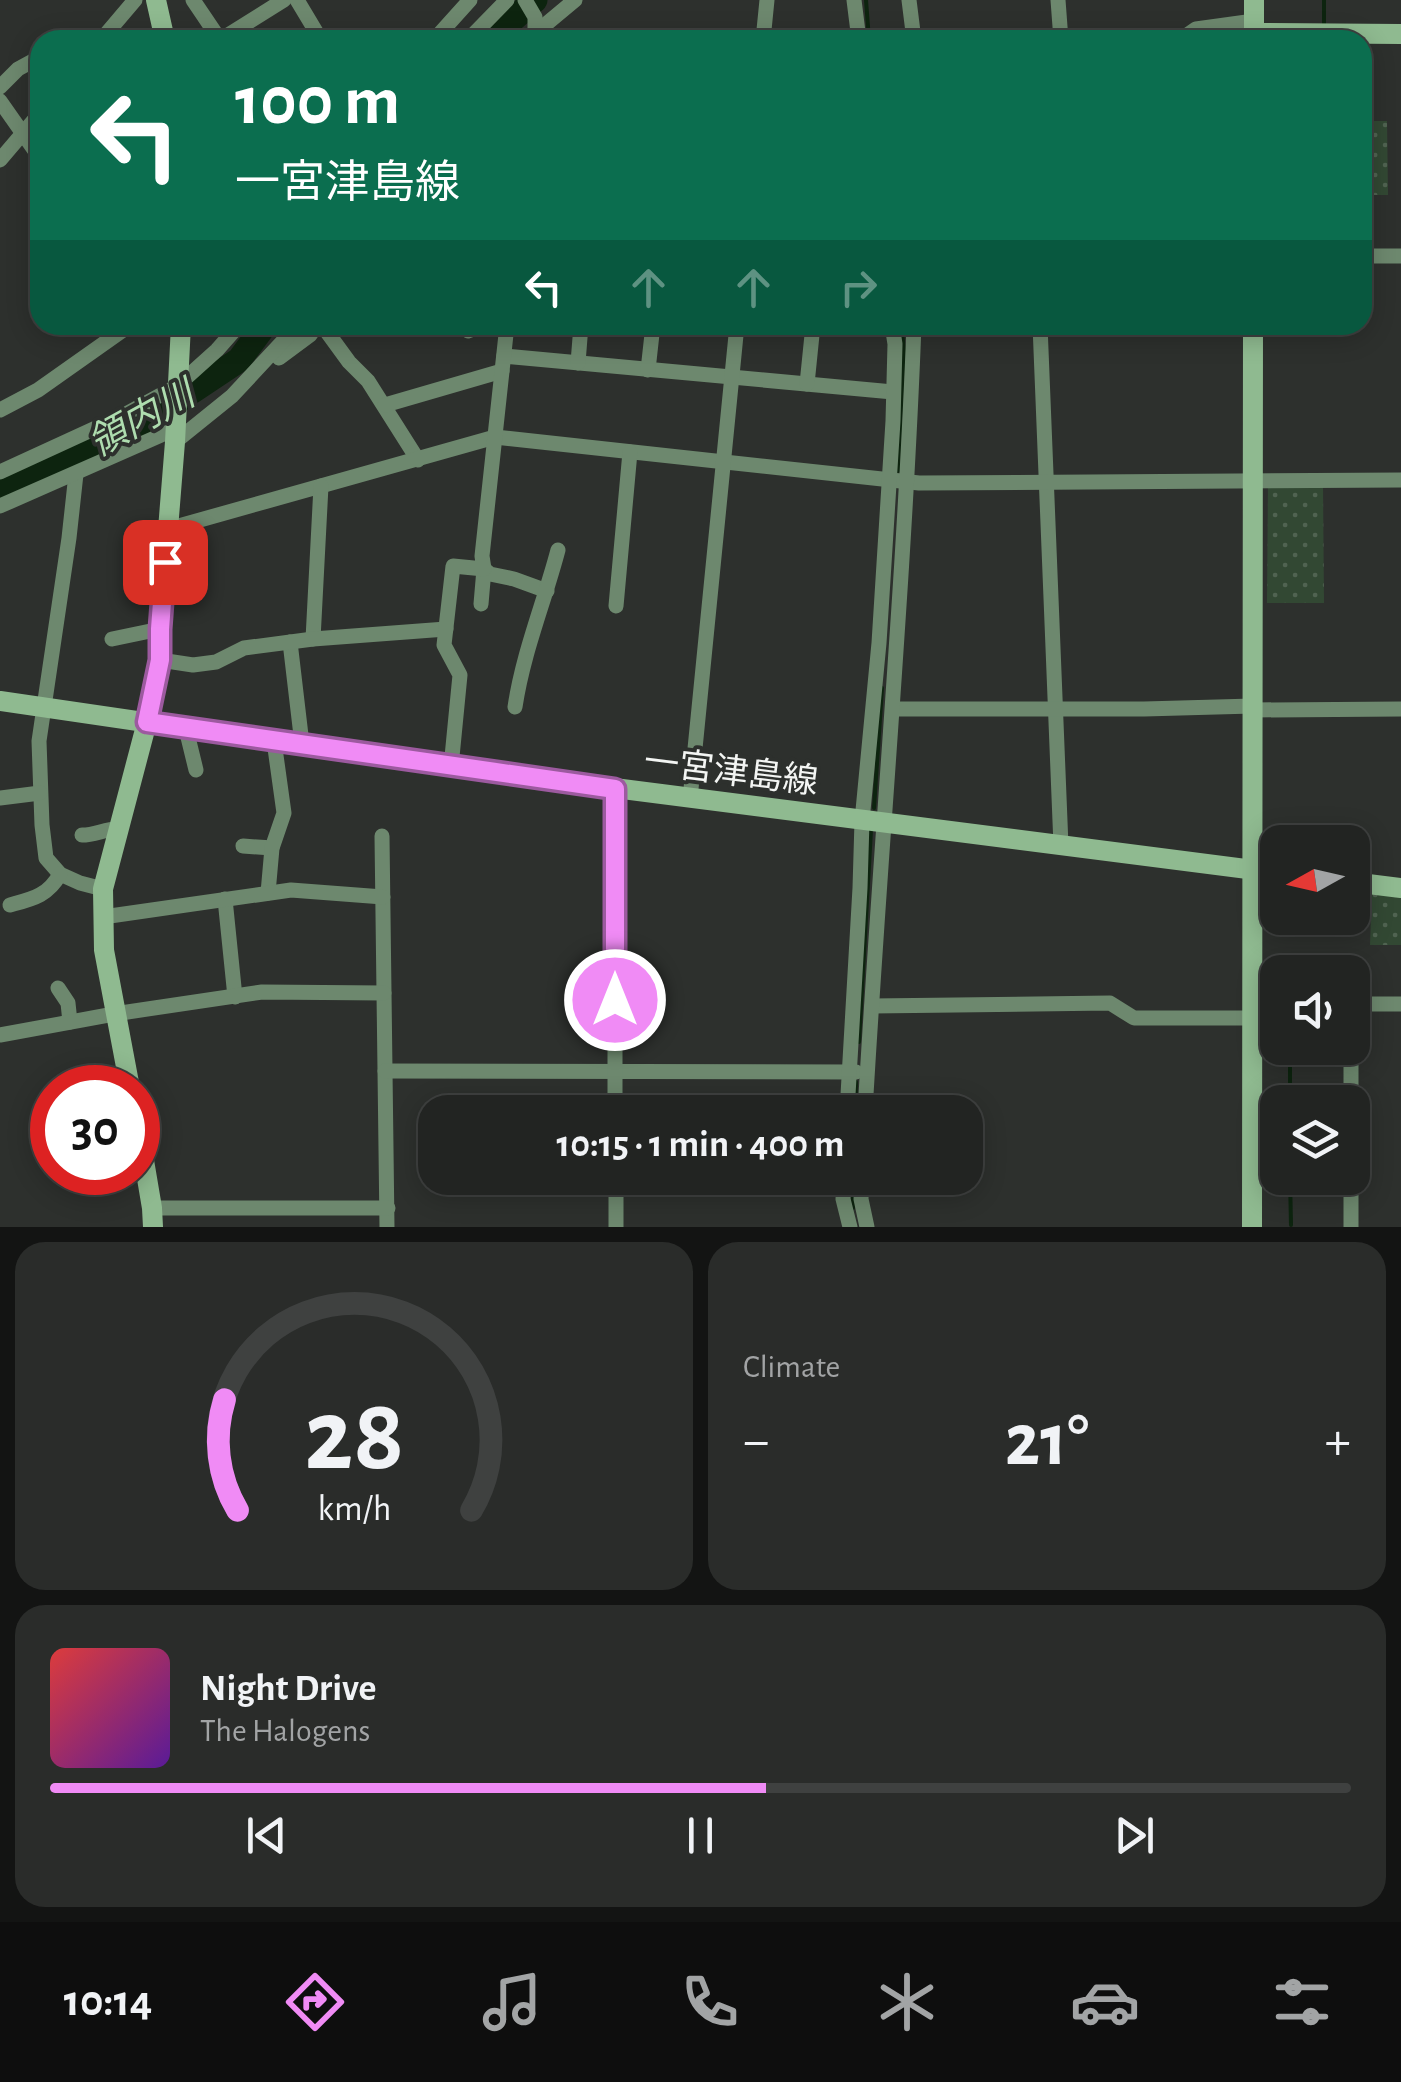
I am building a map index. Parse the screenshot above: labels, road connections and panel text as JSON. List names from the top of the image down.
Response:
{
  "streets": {
    "main road": ["一宮津島線"]
  },
  "water": ["領内川"],
  "north": "left",
  "page": {
    "turn": ["100 m", "一宮津島線"],
    "limit": "30",
    "trip": "10:15 · 1 min · 400 m",
    "tile": "Climate",
    "heat": ["−", "21°", "+"],
    "song": ["Night Drive", "The Halogens"],
    "tabs": "10:14",
    "gauge": ["28", "km/h"]
  }
}
